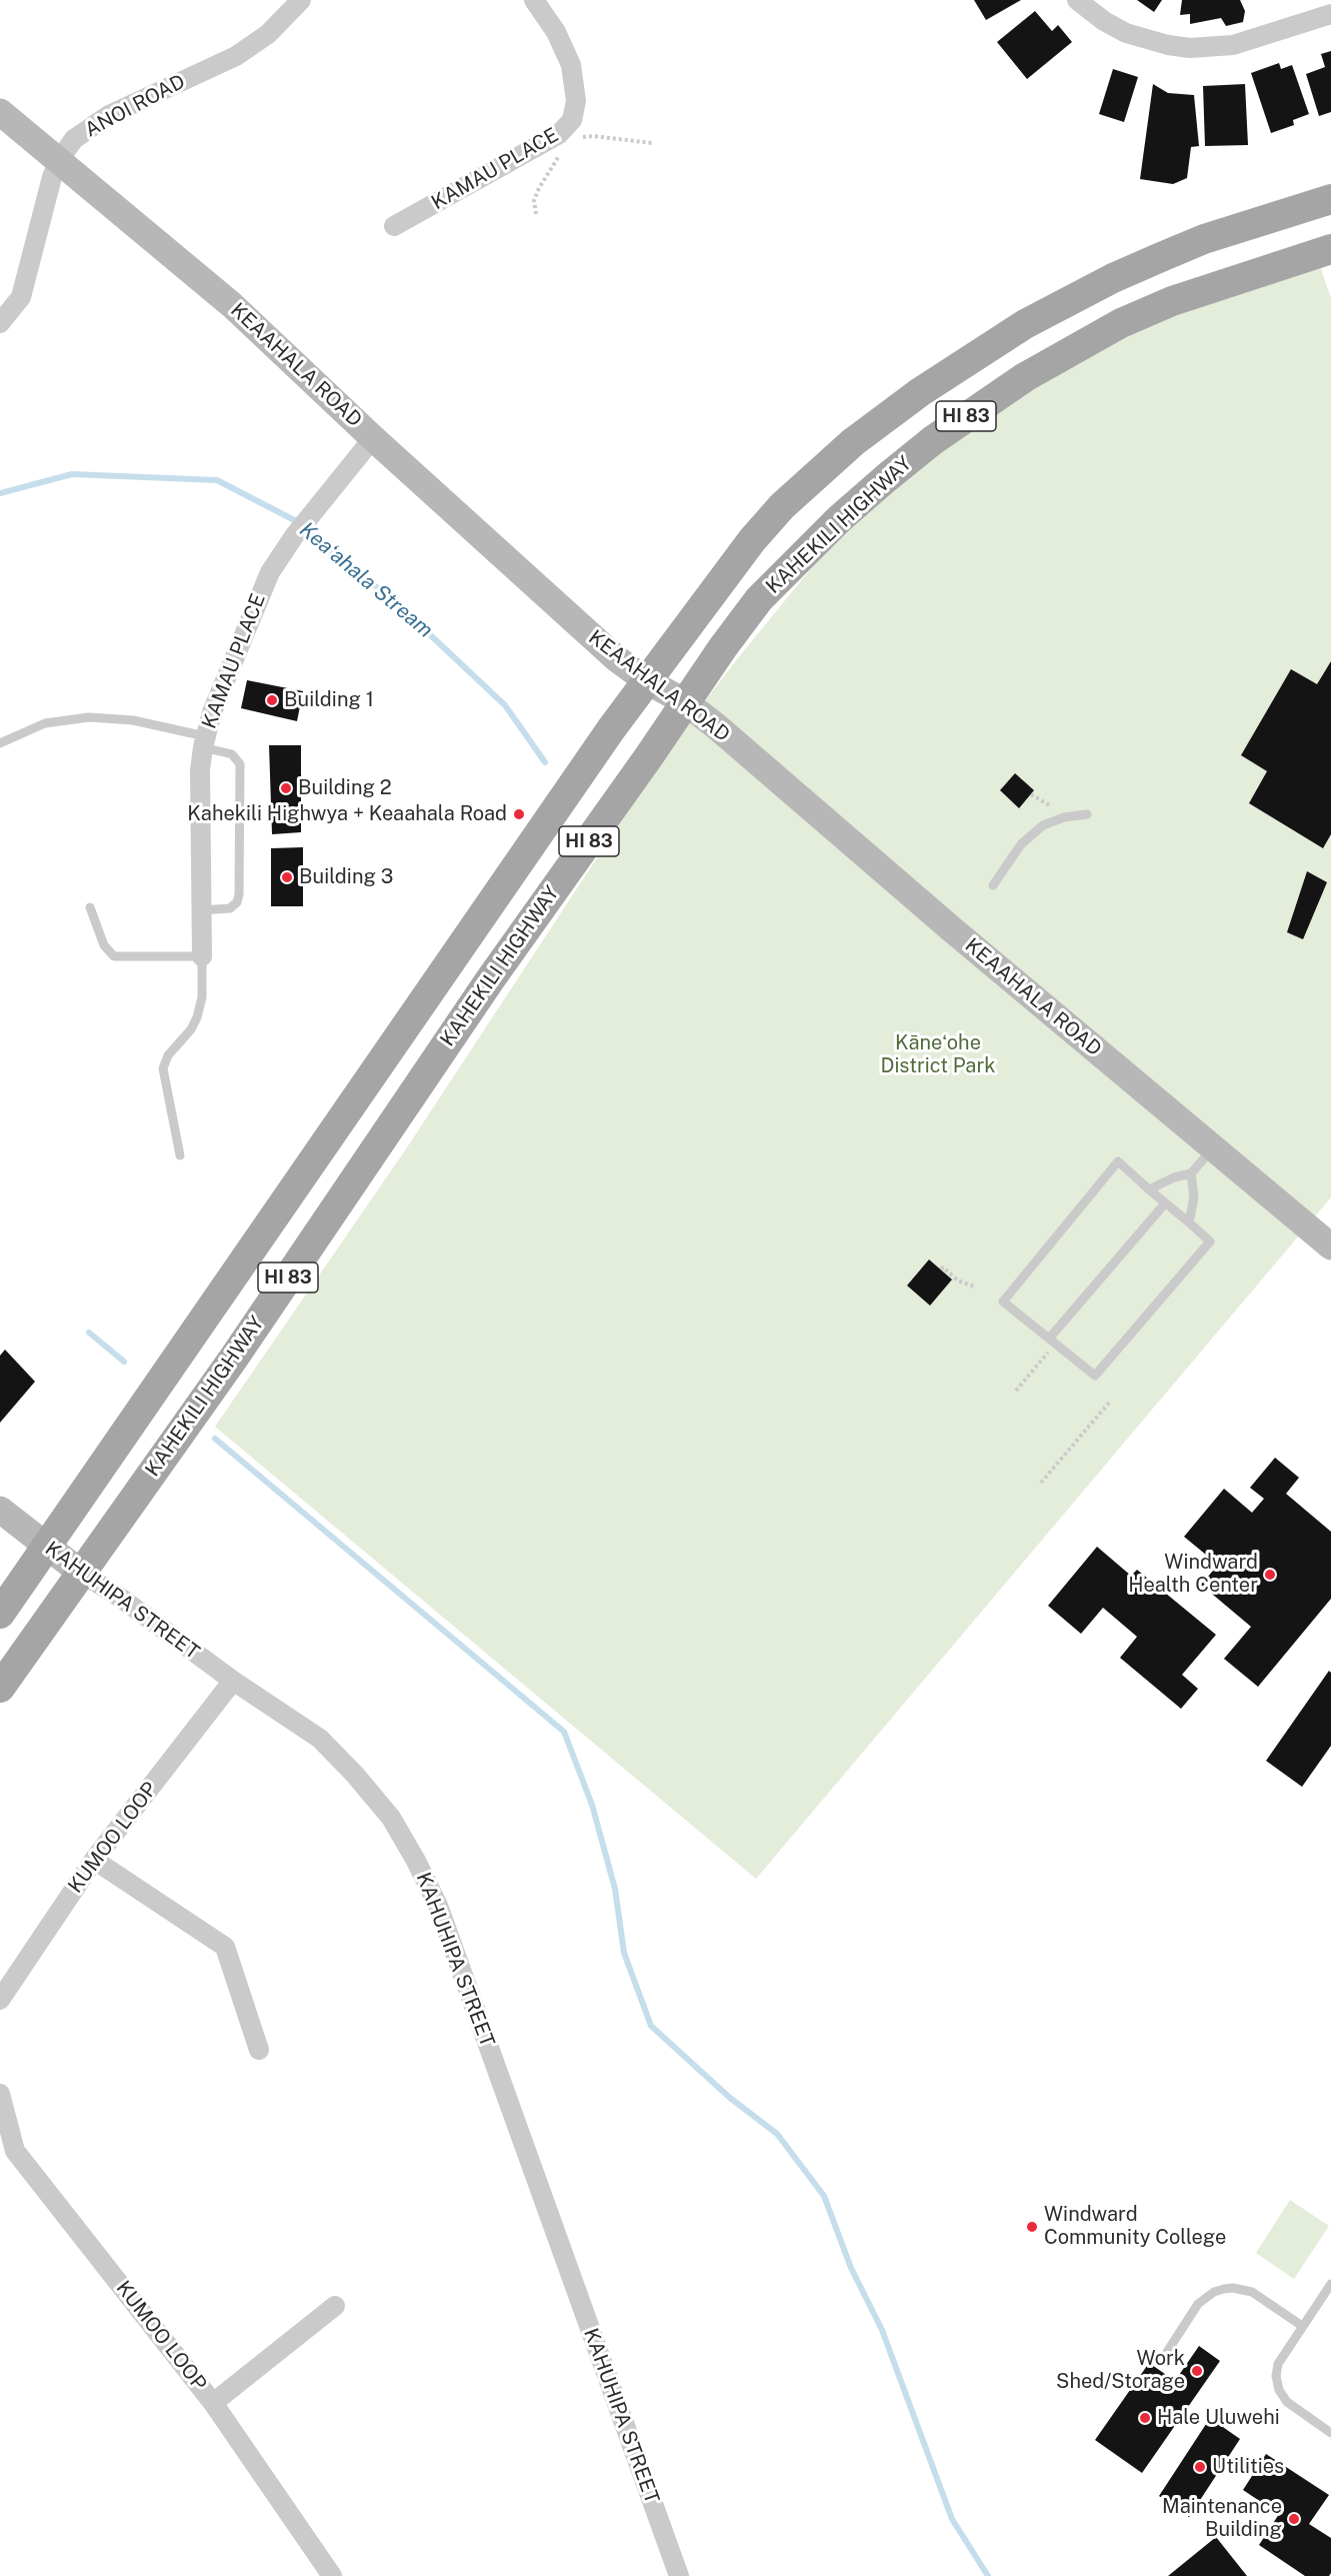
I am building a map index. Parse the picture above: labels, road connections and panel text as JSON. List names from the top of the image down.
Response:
{
  "streets": {
    "main road": ["HI 83", "KAHEKILI HIGHWAY"],
    "street": [
      "ANOI ROAD",
      "KAMAU PLACE",
      "KEAAHALA ROAD",
      "KAHUHIPA STREET",
      "KUMOO LOOP"
    ]
  },
  "crossings": [
    ["ANOI ROAD", "KEAAHALA ROAD"],
    ["KAMAU PLACE", "KEAAHALA ROAD"],
    ["KEAAHALA ROAD", "HI 83"],
    ["KEAAHALA ROAD", "KAHEKILI HIGHWAY"],
    ["HI 83", "KAHUHIPA STREET"],
    ["KAHEKILI HIGHWAY", "KAHUHIPA STREET"],
    ["KAHUHIPA STREET", "KUMOO LOOP"]
  ],
  "water": ["Keaʻahala Stream"],
  "parks": ["Kāneʻohe District Park"],
  "places": [
    "Building 1",
    "Building 2",
    "Kahekili Highwya + Keaahala Road",
    "Building 3",
    "Windward Health Center",
    "Windward Community College",
    "Work Shed/Storage",
    "Hale Uluwehi",
    "Utilities",
    "Maintenance Building"
  ]
}
